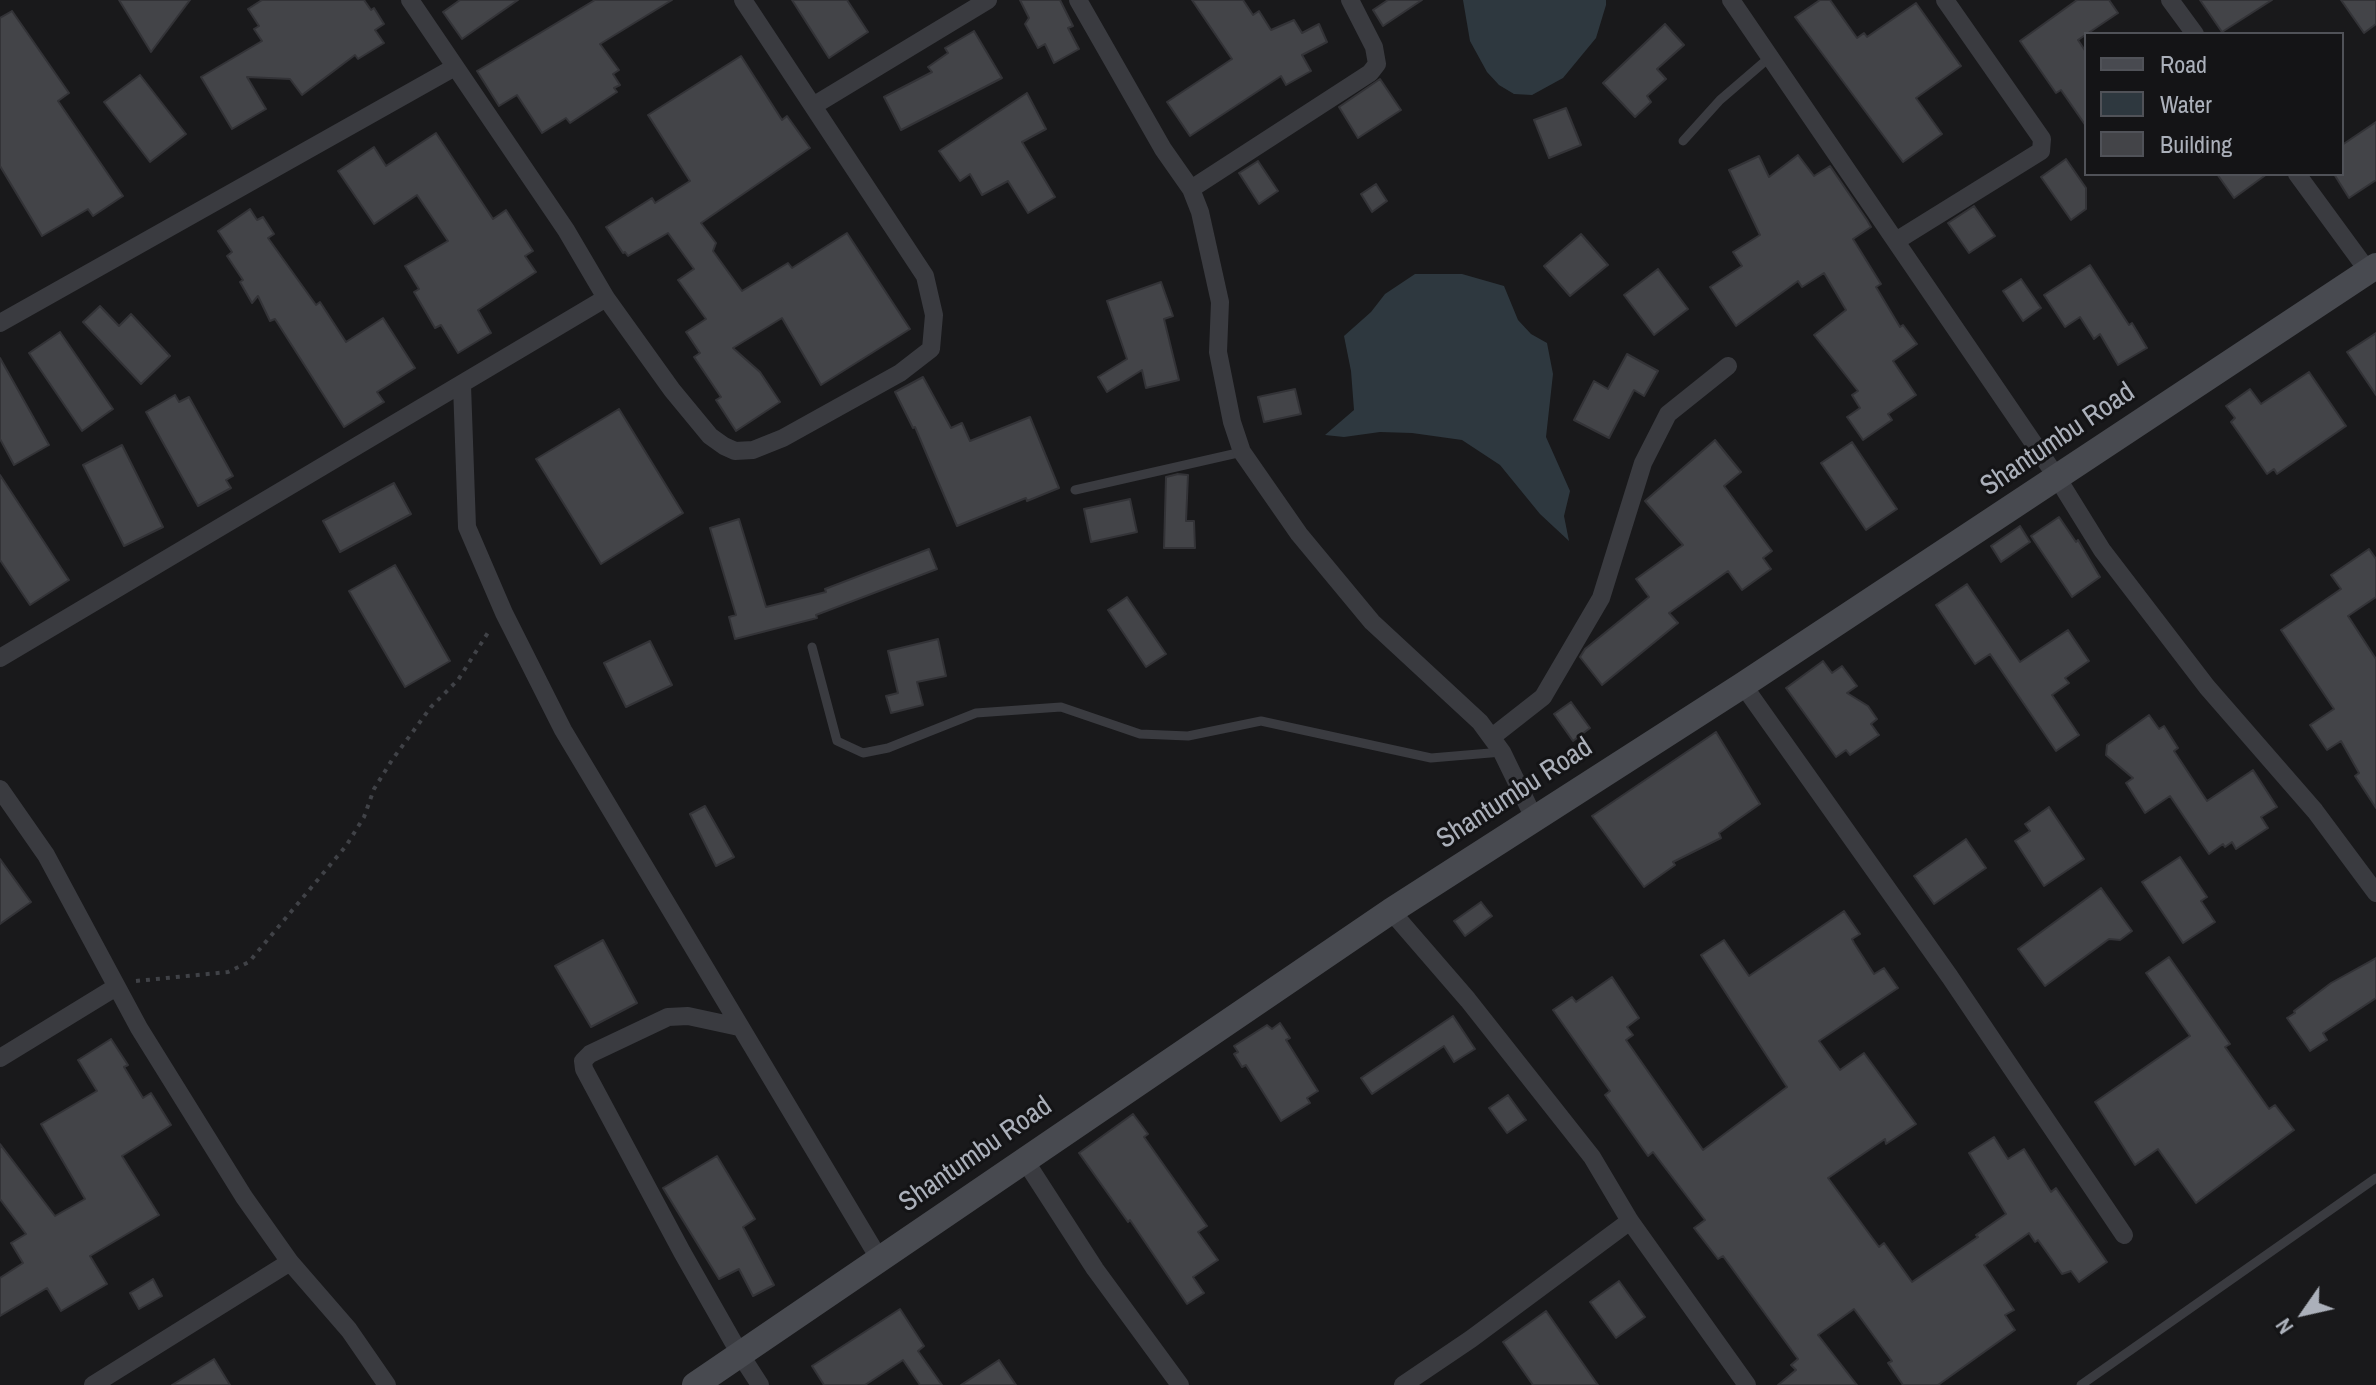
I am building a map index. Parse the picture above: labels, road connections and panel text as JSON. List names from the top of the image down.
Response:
{
  "streets": {
    "street": ["Shantumbu Road"]
  },
  "legend": ["Road", "Water", "Building"],
  "north": "bottom left"
}
